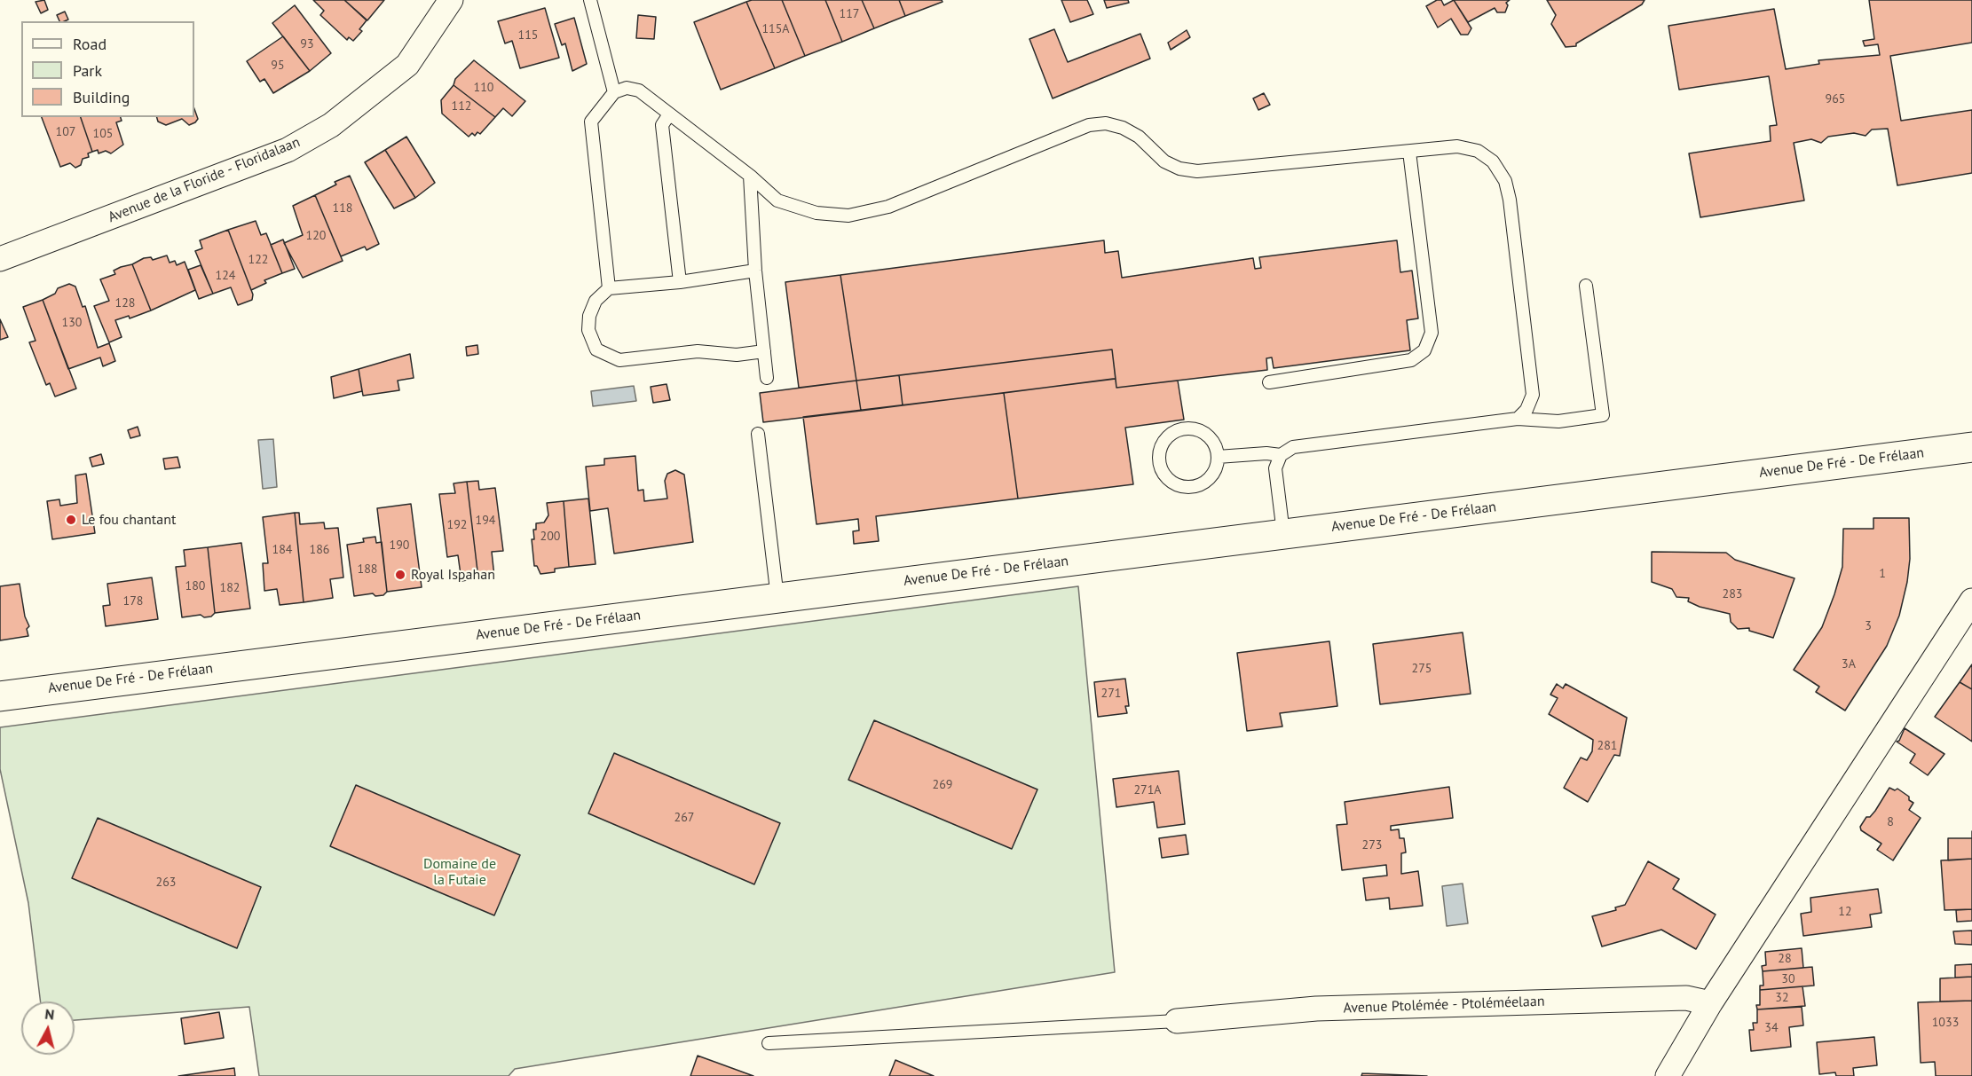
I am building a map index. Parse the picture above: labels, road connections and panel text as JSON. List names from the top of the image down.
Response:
{
  "streets": {
    "main road": ["Avenue De Fré - De Frélaan"],
    "street": ["Avenue de la Floride - Floridalaan", "Avenue Ptolémée - Ptoléméelaan"]
  },
  "parks": ["Domaine de la Futaie"],
  "places": ["Le fou chantant", "Royal Ispahan"],
  "house_numbers": [
    "117",
    "115A",
    "115",
    "93",
    "95",
    "110",
    "965",
    "112",
    "107",
    "105",
    "118",
    "120",
    "122",
    "124",
    "128",
    "130",
    "194",
    "192",
    "200",
    "190",
    "184",
    "186",
    "188",
    "1",
    "180",
    "182",
    "283",
    "178",
    "3",
    "3A",
    "275",
    "271",
    "281",
    "269",
    "271A",
    "267",
    "8",
    "273",
    "263",
    "12",
    "28",
    "30",
    "32",
    "1033",
    "34"
  ],
  "legend": ["Road", "Park", "Building"],
  "north": "top"
}
